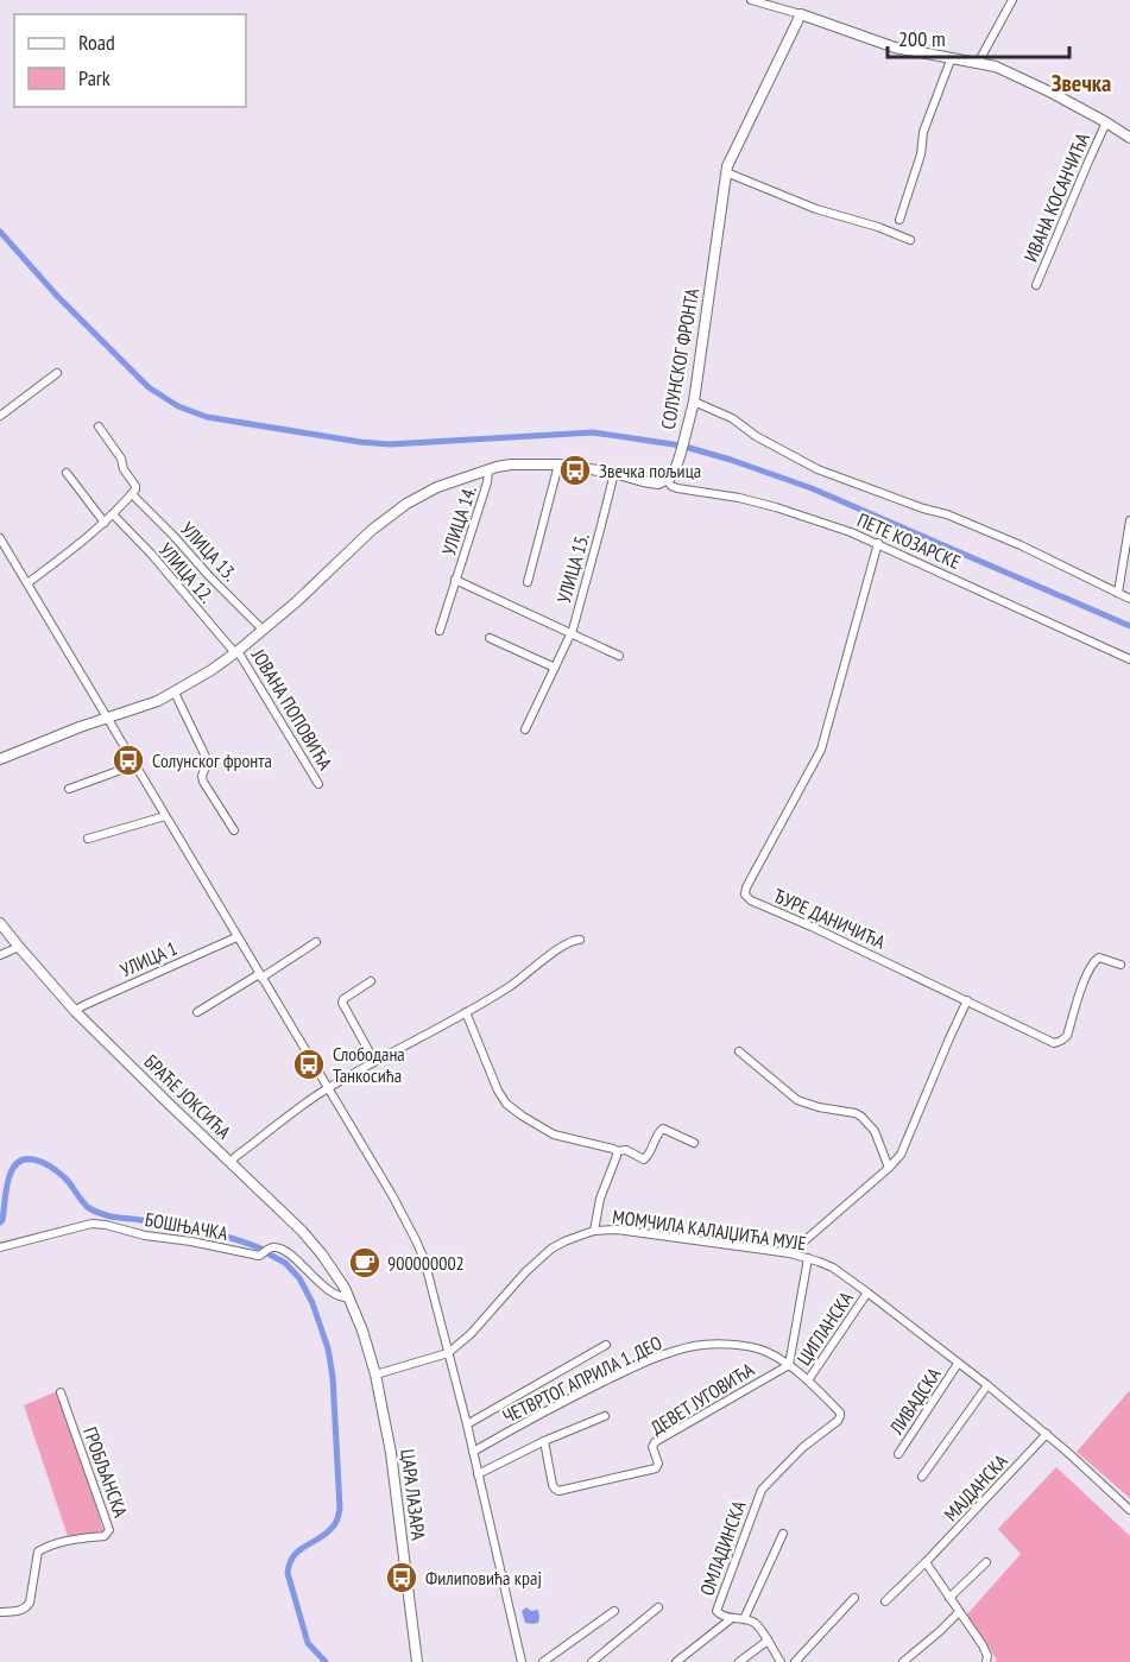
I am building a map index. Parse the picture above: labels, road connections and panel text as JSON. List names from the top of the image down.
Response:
{
  "streets": {
    "street": [
      "ИВАНА КОСАНЧИЋА",
      "СОЛУНСКОГ ФРОНТА",
      "УЛИЦА 14.",
      "ПЕТЕ КОЗАРСКЕ",
      "УЛИЦА 13.",
      "УЛИЦА 15.",
      "УЛИЦА 12.",
      "ЈОВАНА ПОПОВИЋА",
      "ЂУРЕ ДАНИЧИЋА",
      "УЛИЦА 1",
      "БРАЋЕ ЈОКСИЋА",
      "БОШЊАЧКА",
      "МОМЧИЛА КАЛАЈЏИЋА МУЈЕ",
      "ЦИГЛАНСКА",
      "ЧЕТВРТОГ АПРИЛА 1. ДЕО",
      "ДЕВЕТ ЈУГОВИЋА",
      "ЛИВАДСКА",
      "ГРОБЉАНСКА",
      "МАЈДАНСКА",
      "ЦАРА ЛАЗАРА",
      "ОМЛАДИНСКА"
    ]
  },
  "crossings": [
    ["СОЛУНСКОГ ФРОНТА", "ПЕТЕ КОЗАРСКЕ"],
    ["УЛИЦА 14.", "УЛИЦА 15."],
    ["ПЕТЕ КОЗАРСКЕ", "ЂУРЕ ДАНИЧИЋА"],
    ["УЛИЦА 12.", "ЈОВАНА ПОПОВИЋА"],
    ["УЛИЦА 1", "БРАЋЕ ЈОКСИЋА"],
    ["БРАЋЕ ЈОКСИЋА", "БОШЊАЧКА"],
    ["БРАЋЕ ЈОКСИЋА", "МОМЧИЛА КАЛАЈЏИЋА МУЈЕ"],
    ["БРАЋЕ ЈОКСИЋА", "ЦАРА ЛАЗАРА"],
    ["МОМЧИЛА КАЛАЈЏИЋА МУЈЕ", "ЦИГЛАНСКА"],
    ["МОМЧИЛА КАЛАЈЏИЋА МУЈЕ", "ЛИВАДСКА"],
    ["МОМЧИЛА КАЛАЈЏИЋА МУЈЕ", "МАЈДАНСКА"],
    ["МОМЧИЛА КАЛАЈЏИЋА МУЈЕ", "ЦАРА ЛАЗАРА"],
    ["ЦИГЛАНСКА", "ОМЛАДИНСКА"],
    ["ЧЕТВРТОГ АПРИЛА 1. ДЕО", "ДЕВЕТ ЈУГОВИЋА"],
    ["ЧЕТВРТОГ АПРИЛА 1. ДЕО", "ОМЛАДИНСКА"],
    ["ДЕВЕТ ЈУГОВИЋА", "ОМЛАДИНСКА"]
  ],
  "districts": ["Звечка"],
  "places": {
    "bus stop": [
      "Звечка пољица",
      "Солунског фронта",
      "Слободана Танкосића",
      "Филиповића крај"
    ],
    "cafe": ["900000002"]
  },
  "legend": ["Road", "Park"],
  "scale_bar": "200 m"
}
